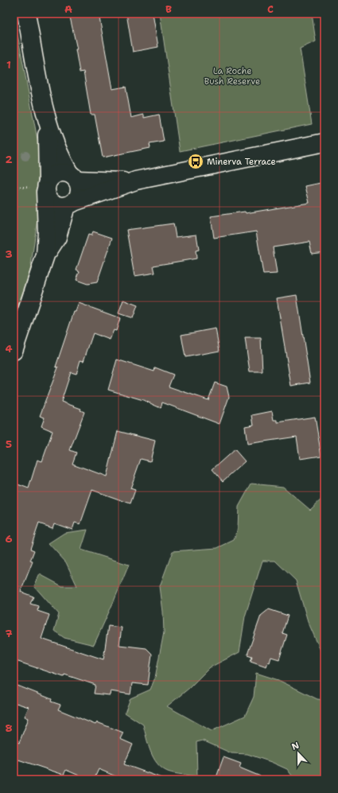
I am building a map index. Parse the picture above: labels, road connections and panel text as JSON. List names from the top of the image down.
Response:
{
  "parks": ["La Roche Bush Reserve"],
  "places": {
    "bus stop": ["Minerva Terrace"]
  },
  "north": "top",
  "grid": {
    "columns": ["A", "B", "C"],
    "rows": [
      "1",
      "2",
      "3",
      "4",
      "5",
      "6",
      "7",
      "8"
    ]
  }
}
